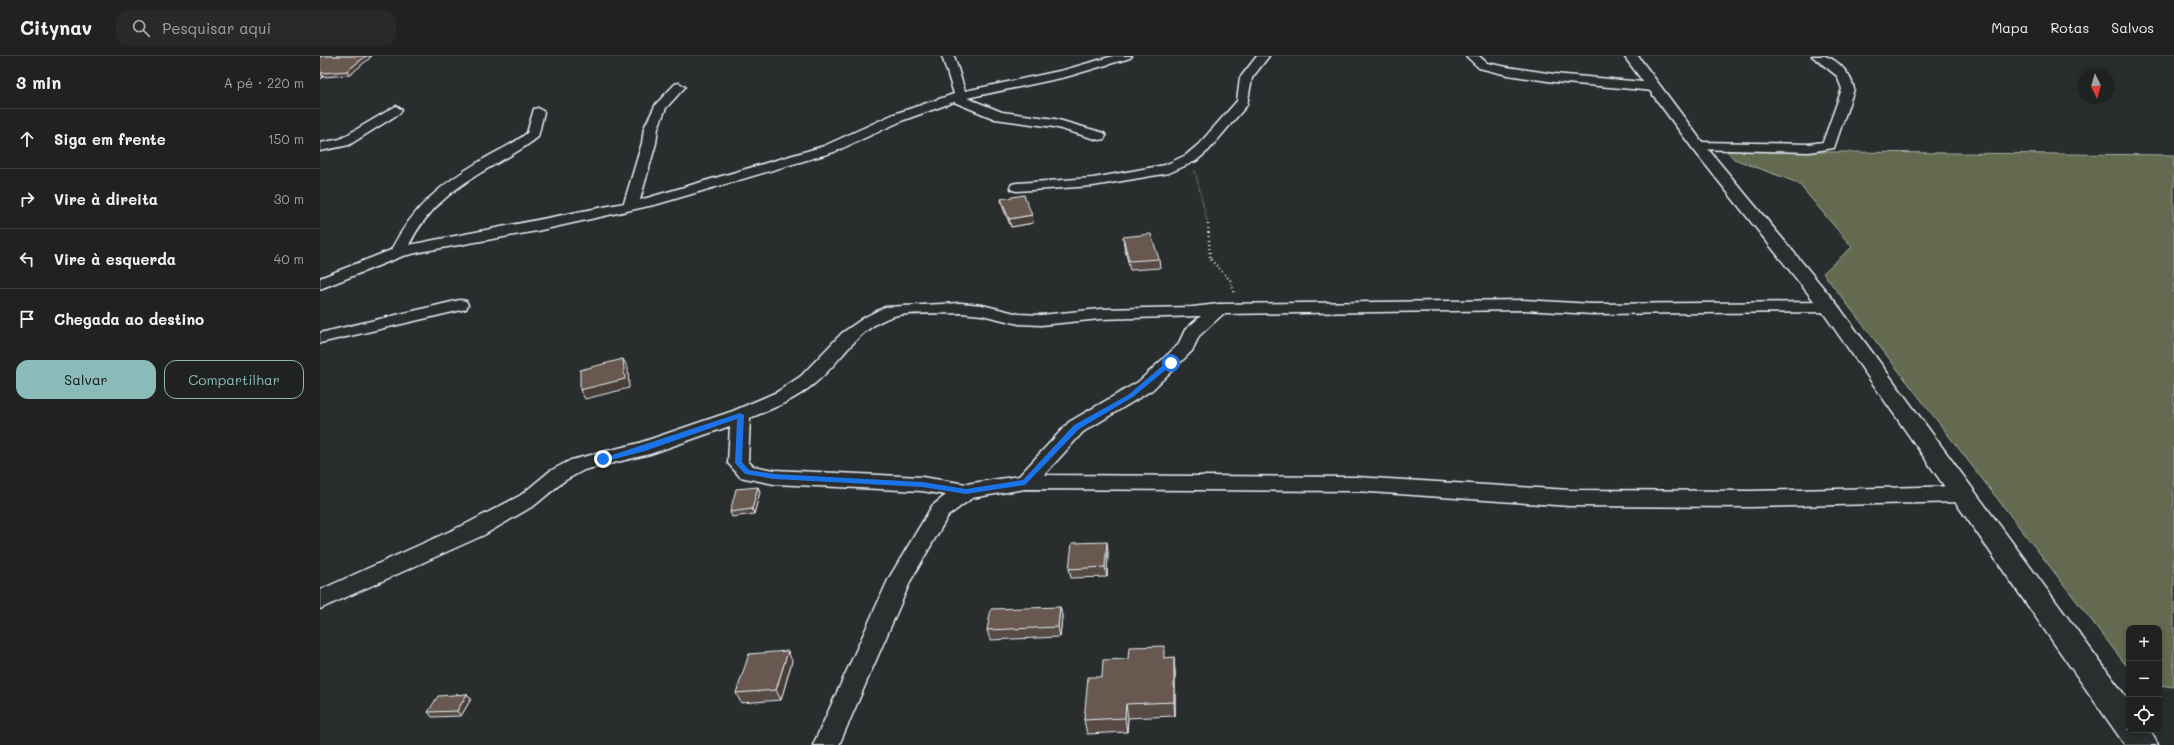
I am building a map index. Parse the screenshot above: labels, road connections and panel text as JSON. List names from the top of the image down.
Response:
{
  "north": "bottom",
  "page": {
    "header": "Citynav",
    "search": "Pesquisar aqui",
    "nav": ["Mapa", "Rotas", "Salvos"],
    "heading": ["3 min", "A pé · 220 m"],
    "list": [
      ["Siga em frente", "150 m"],
      ["Vire à direita", "30 m"],
      ["Vire à esquerda", "40 m"],
      "Chegada ao destino"
    ],
    "buttons": ["Salvar", "Compartilhar"],
    "map_buttons": ["+", "−"]
  }
}
